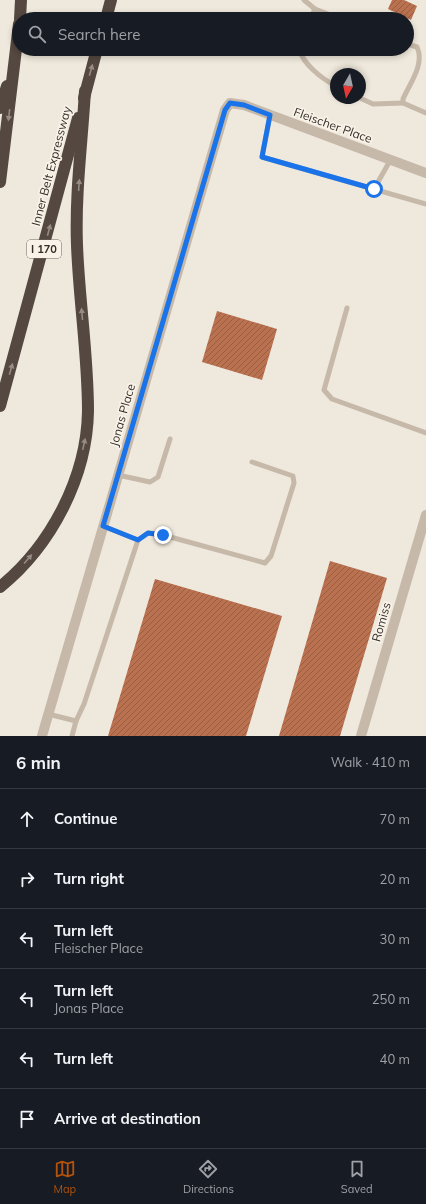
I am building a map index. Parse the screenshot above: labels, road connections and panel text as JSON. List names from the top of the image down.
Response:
{
  "streets": {
    "highway": ["Inner Belt Expressway", "I 170"],
    "street": ["Fleischer Place", "Jonas Place", "Romiss"]
  },
  "crossings": [
    ["Fleischer Place", "Jonas Place"]
  ],
  "north": "bottom",
  "page": {
    "search": "Search here",
    "heading": ["6 min", "Walk · 410 m"],
    "list": [
      ["Continue", "70 m"],
      ["Turn right", "20 m"],
      ["Turn left", "Fleischer Place", "30 m"],
      ["Turn left", "Jonas Place", "250 m"],
      ["Turn left", "40 m"],
      "Arrive at destination"
    ],
    "nav": ["Map", "Directions", "Saved"]
  }
}
